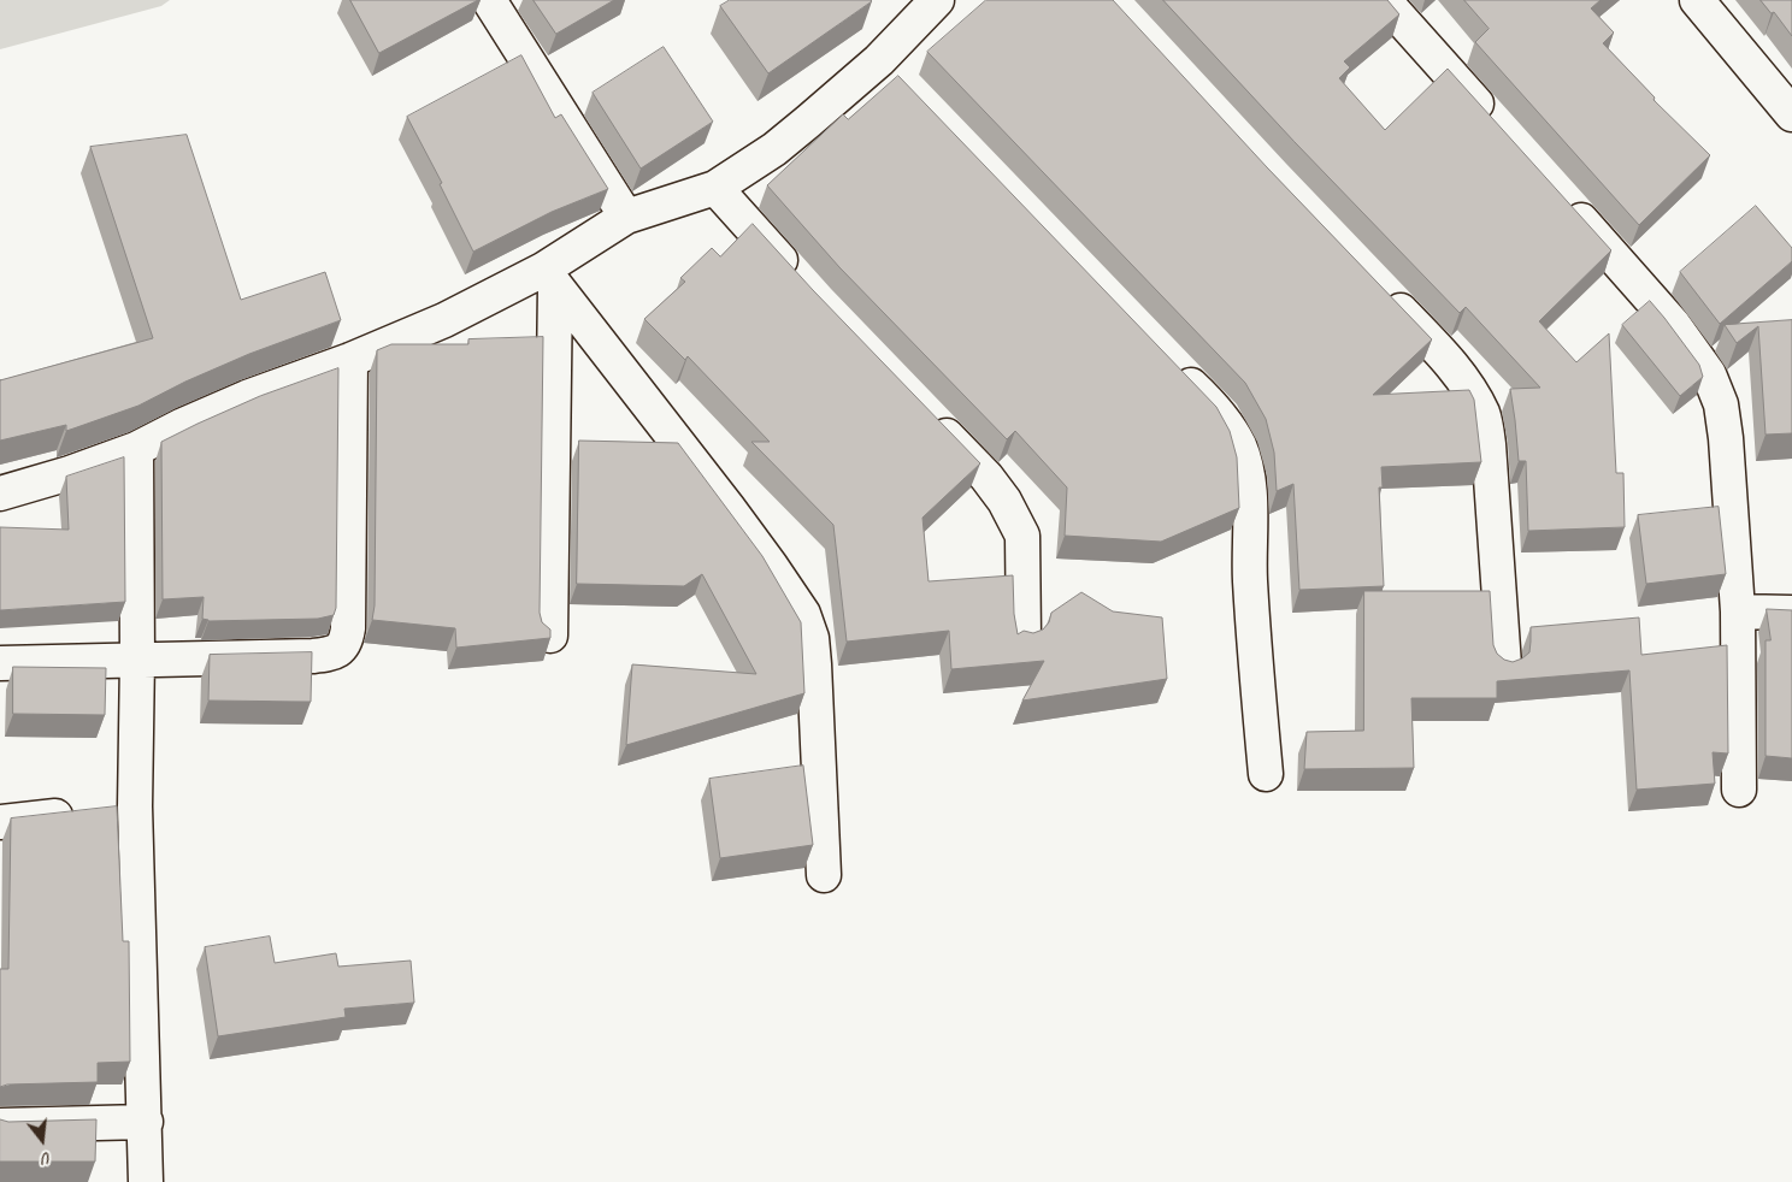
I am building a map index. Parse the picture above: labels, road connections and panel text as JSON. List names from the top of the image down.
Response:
{
  "north": "bottom"
}
